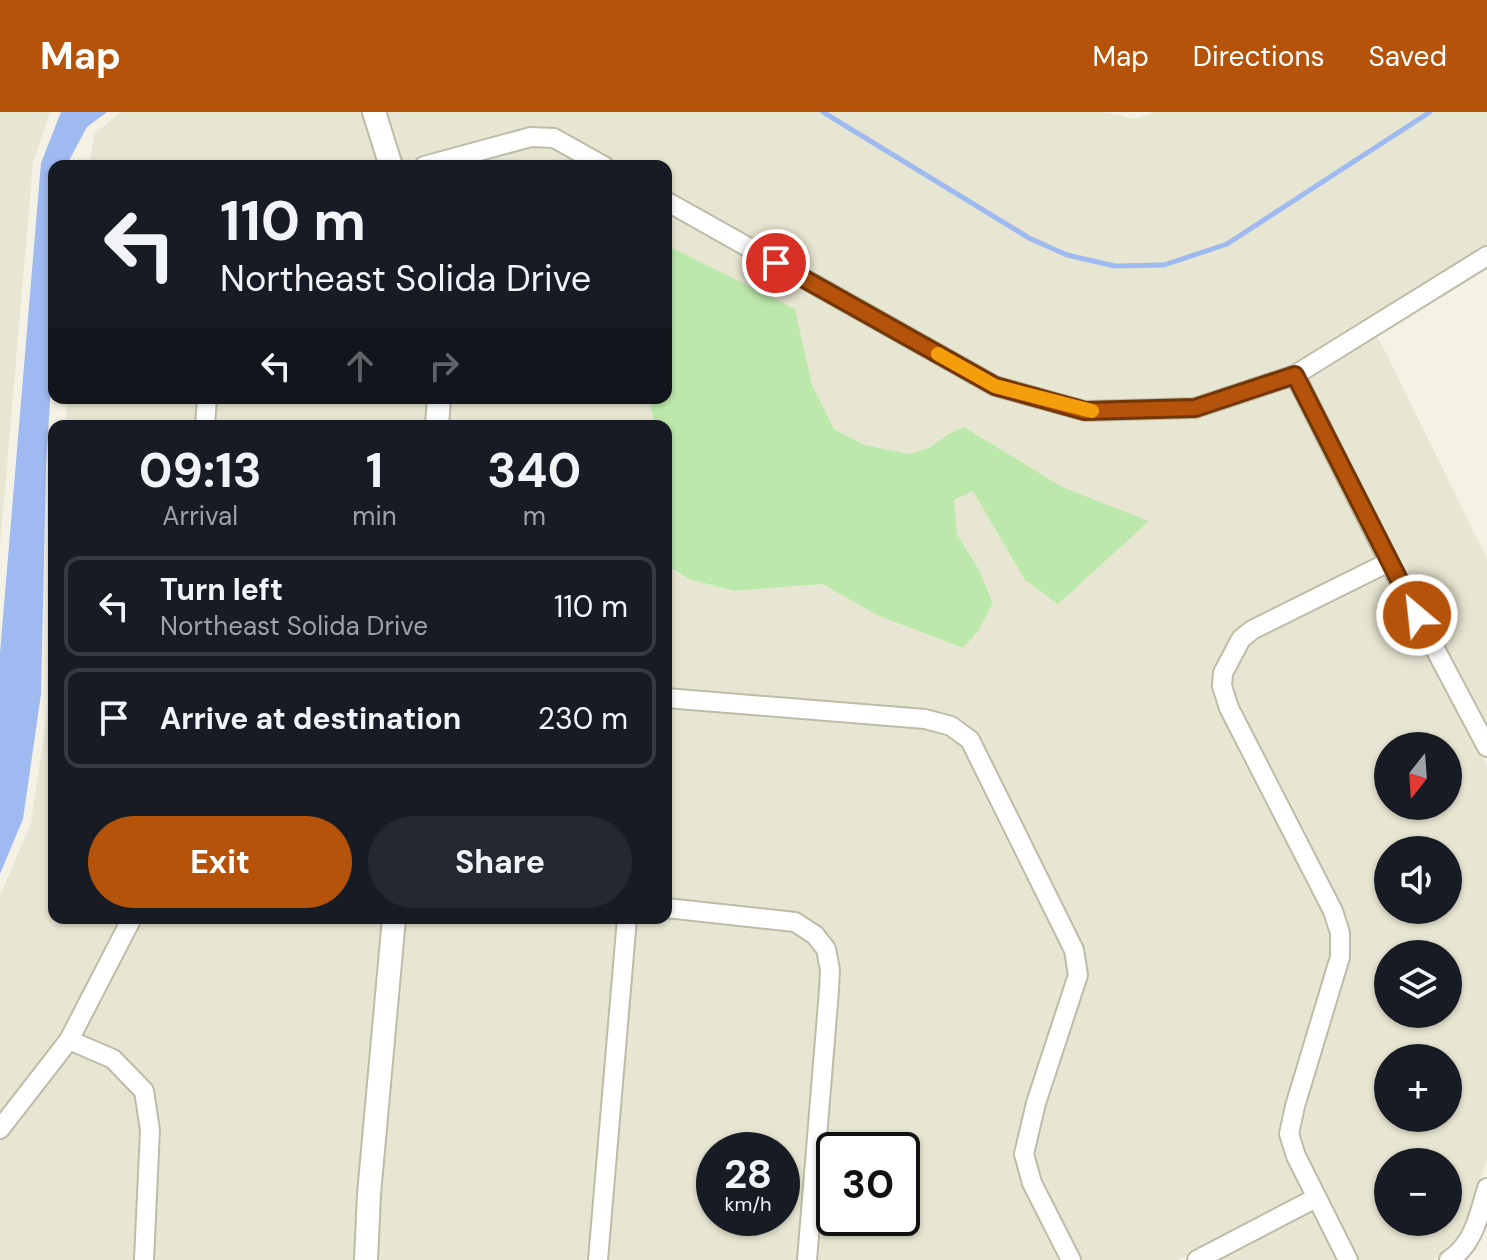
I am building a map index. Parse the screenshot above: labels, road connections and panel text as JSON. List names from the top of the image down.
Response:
{
  "north": "bottom",
  "page": {
    "header": "Map",
    "nav": ["Map", "Directions", "Saved"],
    "turn": ["110 m", "Northeast Solida Drive"],
    "eta": [
      "09:13",
      "Arrival",
      "1",
      "min",
      "340",
      "m"
    ],
    "list": [
      {
        "name": "Turn left",
        "note": "Northeast Solida Drive",
        "value": "110 m"
      },
      {
        "name": "Arrive at destination",
        "value": "230 m"
      }
    ],
    "map_buttons": ["+", "−"],
    "buttons": ["Exit", "Share"],
    "speed": "28 km/h",
    "limit": "30"
  }
}
